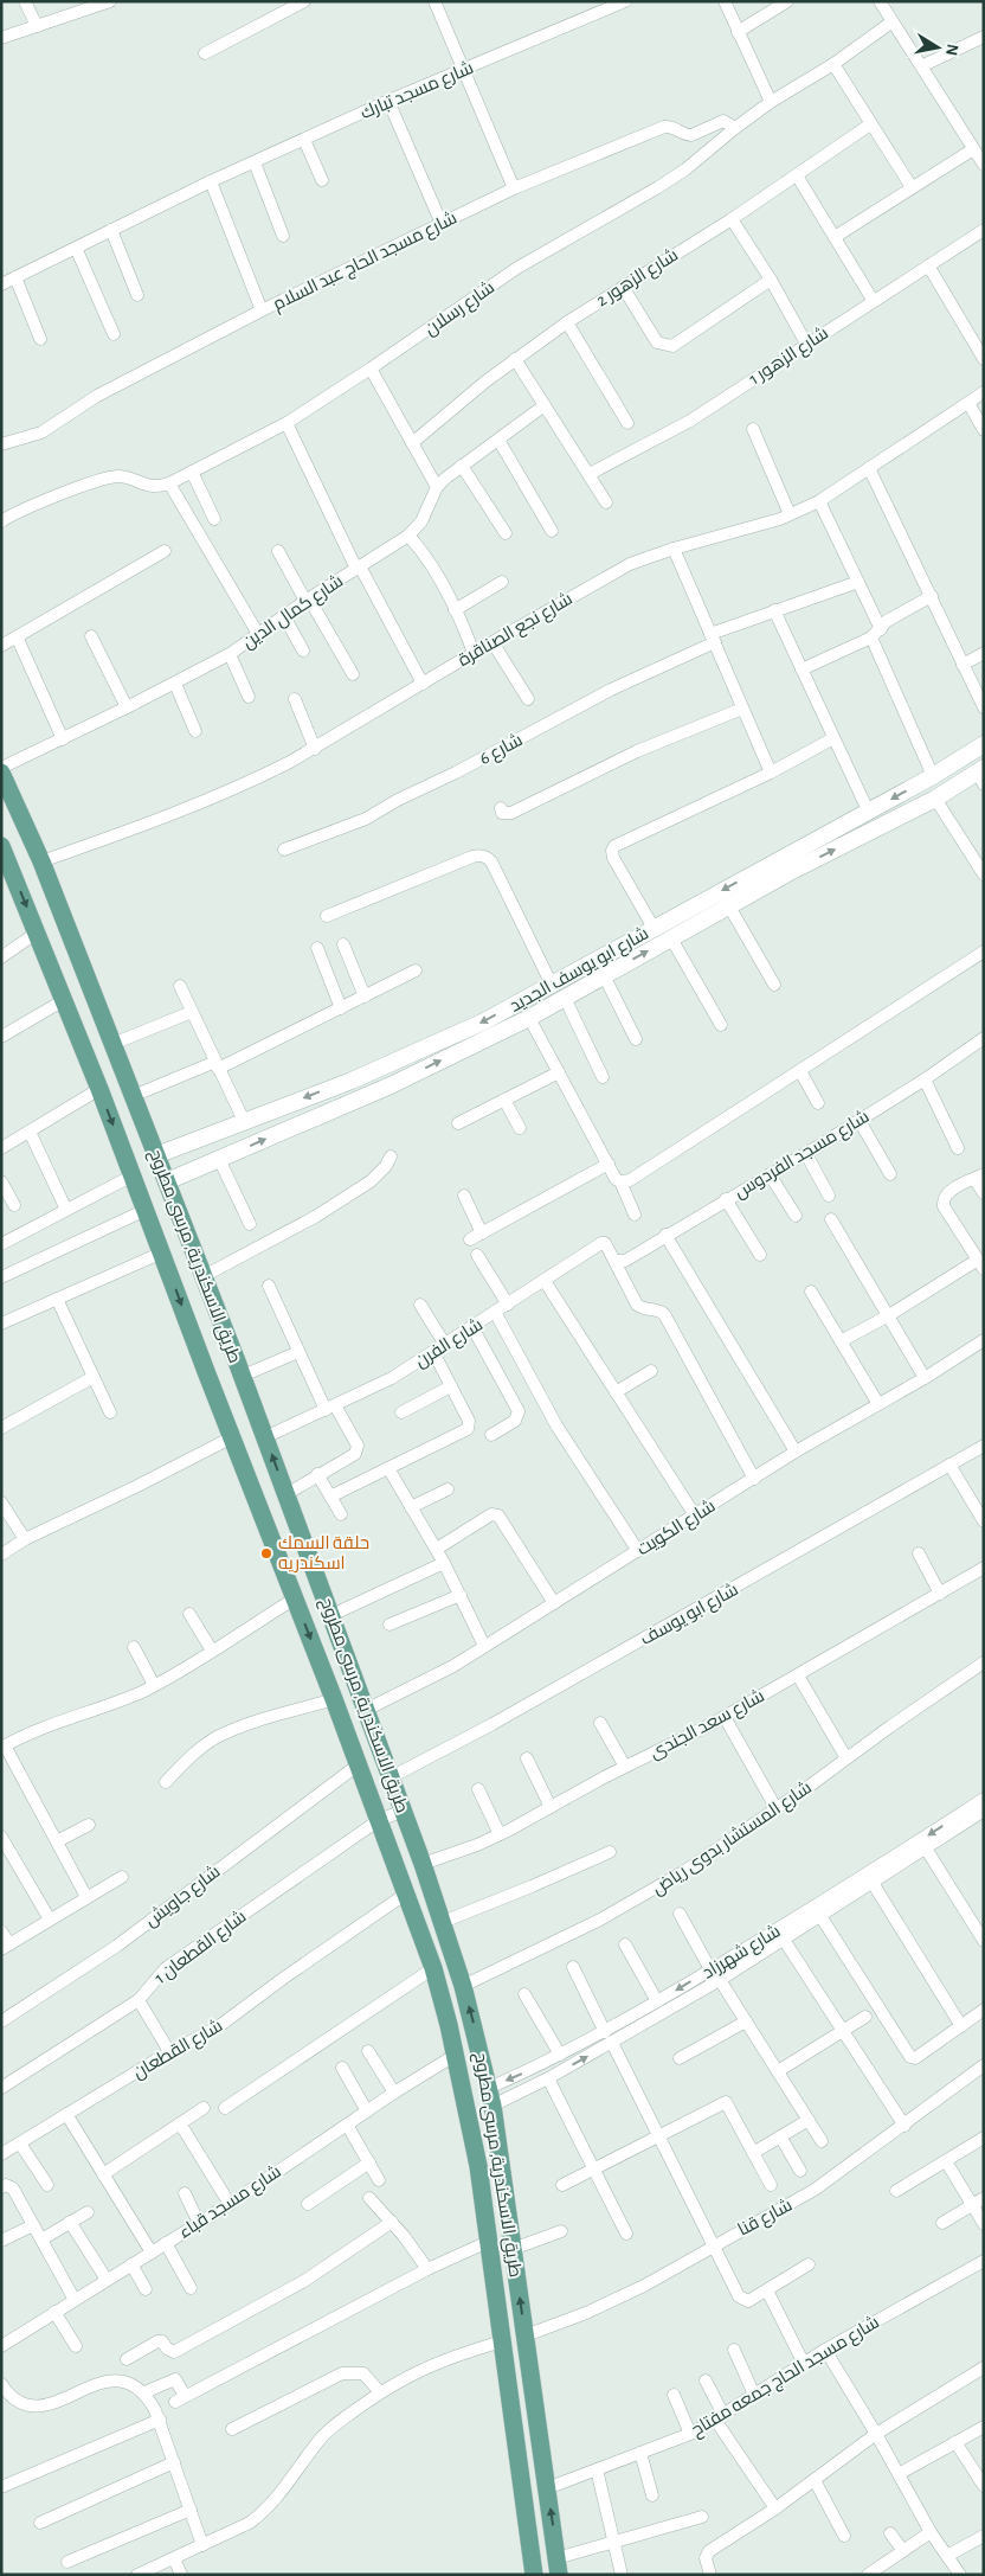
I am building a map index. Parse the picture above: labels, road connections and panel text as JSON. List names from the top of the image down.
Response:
{
  "streets": {
    "main road": ["طريق الاسكندرية, مرسى مطروح"],
    "street": [
      "شارع مسجد تبارك",
      "شارع مسجد الحاج عبد السلام",
      "شارع الزهور 2",
      "شارع رسلان",
      "شارع الزهور 1",
      "شارع كمال الدين",
      "شارع نجع الصناقرة",
      "شارع 6",
      "شارع ابو يوسف الجديد",
      "شارع مسجد الفردوس",
      "شارع الفرن",
      "شارع الكويت",
      "شارع ابو يوسف",
      "شارع سعد الجندى",
      "شارع المستشار بدوى رياض",
      "شارع جاويش",
      "شارع القطعان 1",
      "شارع شهرزاد",
      "شارع القطعان",
      "شارع مسجد قباء",
      "شارع قنا",
      "شارع مسجد الحاج جمعه مفتاح"
    ]
  },
  "crossings": [
    ["شارع مسجد الحاج عبد السلام", "شارع رسلان"],
    ["شارع كمال الدين", "طريق الاسكندرية, مرسى مطروح"],
    ["شارع نجع الصناقرة", "طريق الاسكندرية, مرسى مطروح"],
    ["شارع ابو يوسف الجديد", "طريق الاسكندرية, مرسى مطروح"],
    ["شارع مسجد الفردوس", "شارع الفرن"],
    ["طريق الاسكندرية, مرسى مطروح", "شارع الفرن"],
    ["طريق الاسكندرية, مرسى مطروح", "شارع الكويت"],
    ["طريق الاسكندرية, مرسى مطروح", "شارع ابو يوسف"],
    ["طريق الاسكندرية, مرسى مطروح", "شارع سعد الجندى"],
    ["طريق الاسكندرية, مرسى مطروح", "شارع المستشار بدوى رياض"],
    ["طريق الاسكندرية, مرسى مطروح", "شارع جاويش"],
    ["طريق الاسكندرية, مرسى مطروح", "شارع القطعان 1"],
    ["طريق الاسكندرية, مرسى مطروح", "شارع شهرزاد"],
    ["طريق الاسكندرية, مرسى مطروح", "شارع القطعان"],
    ["طريق الاسكندرية, مرسى مطروح", "شارع مسجد قباء"],
    ["طريق الاسكندرية, مرسى مطروح", "شارع قنا"],
    ["طريق الاسكندرية, مرسى مطروح", "شارع مسجد الحاج جمعه مفتاح"]
  ],
  "places": ["حلقة السمك اسكندريه"],
  "north": "right"
}
